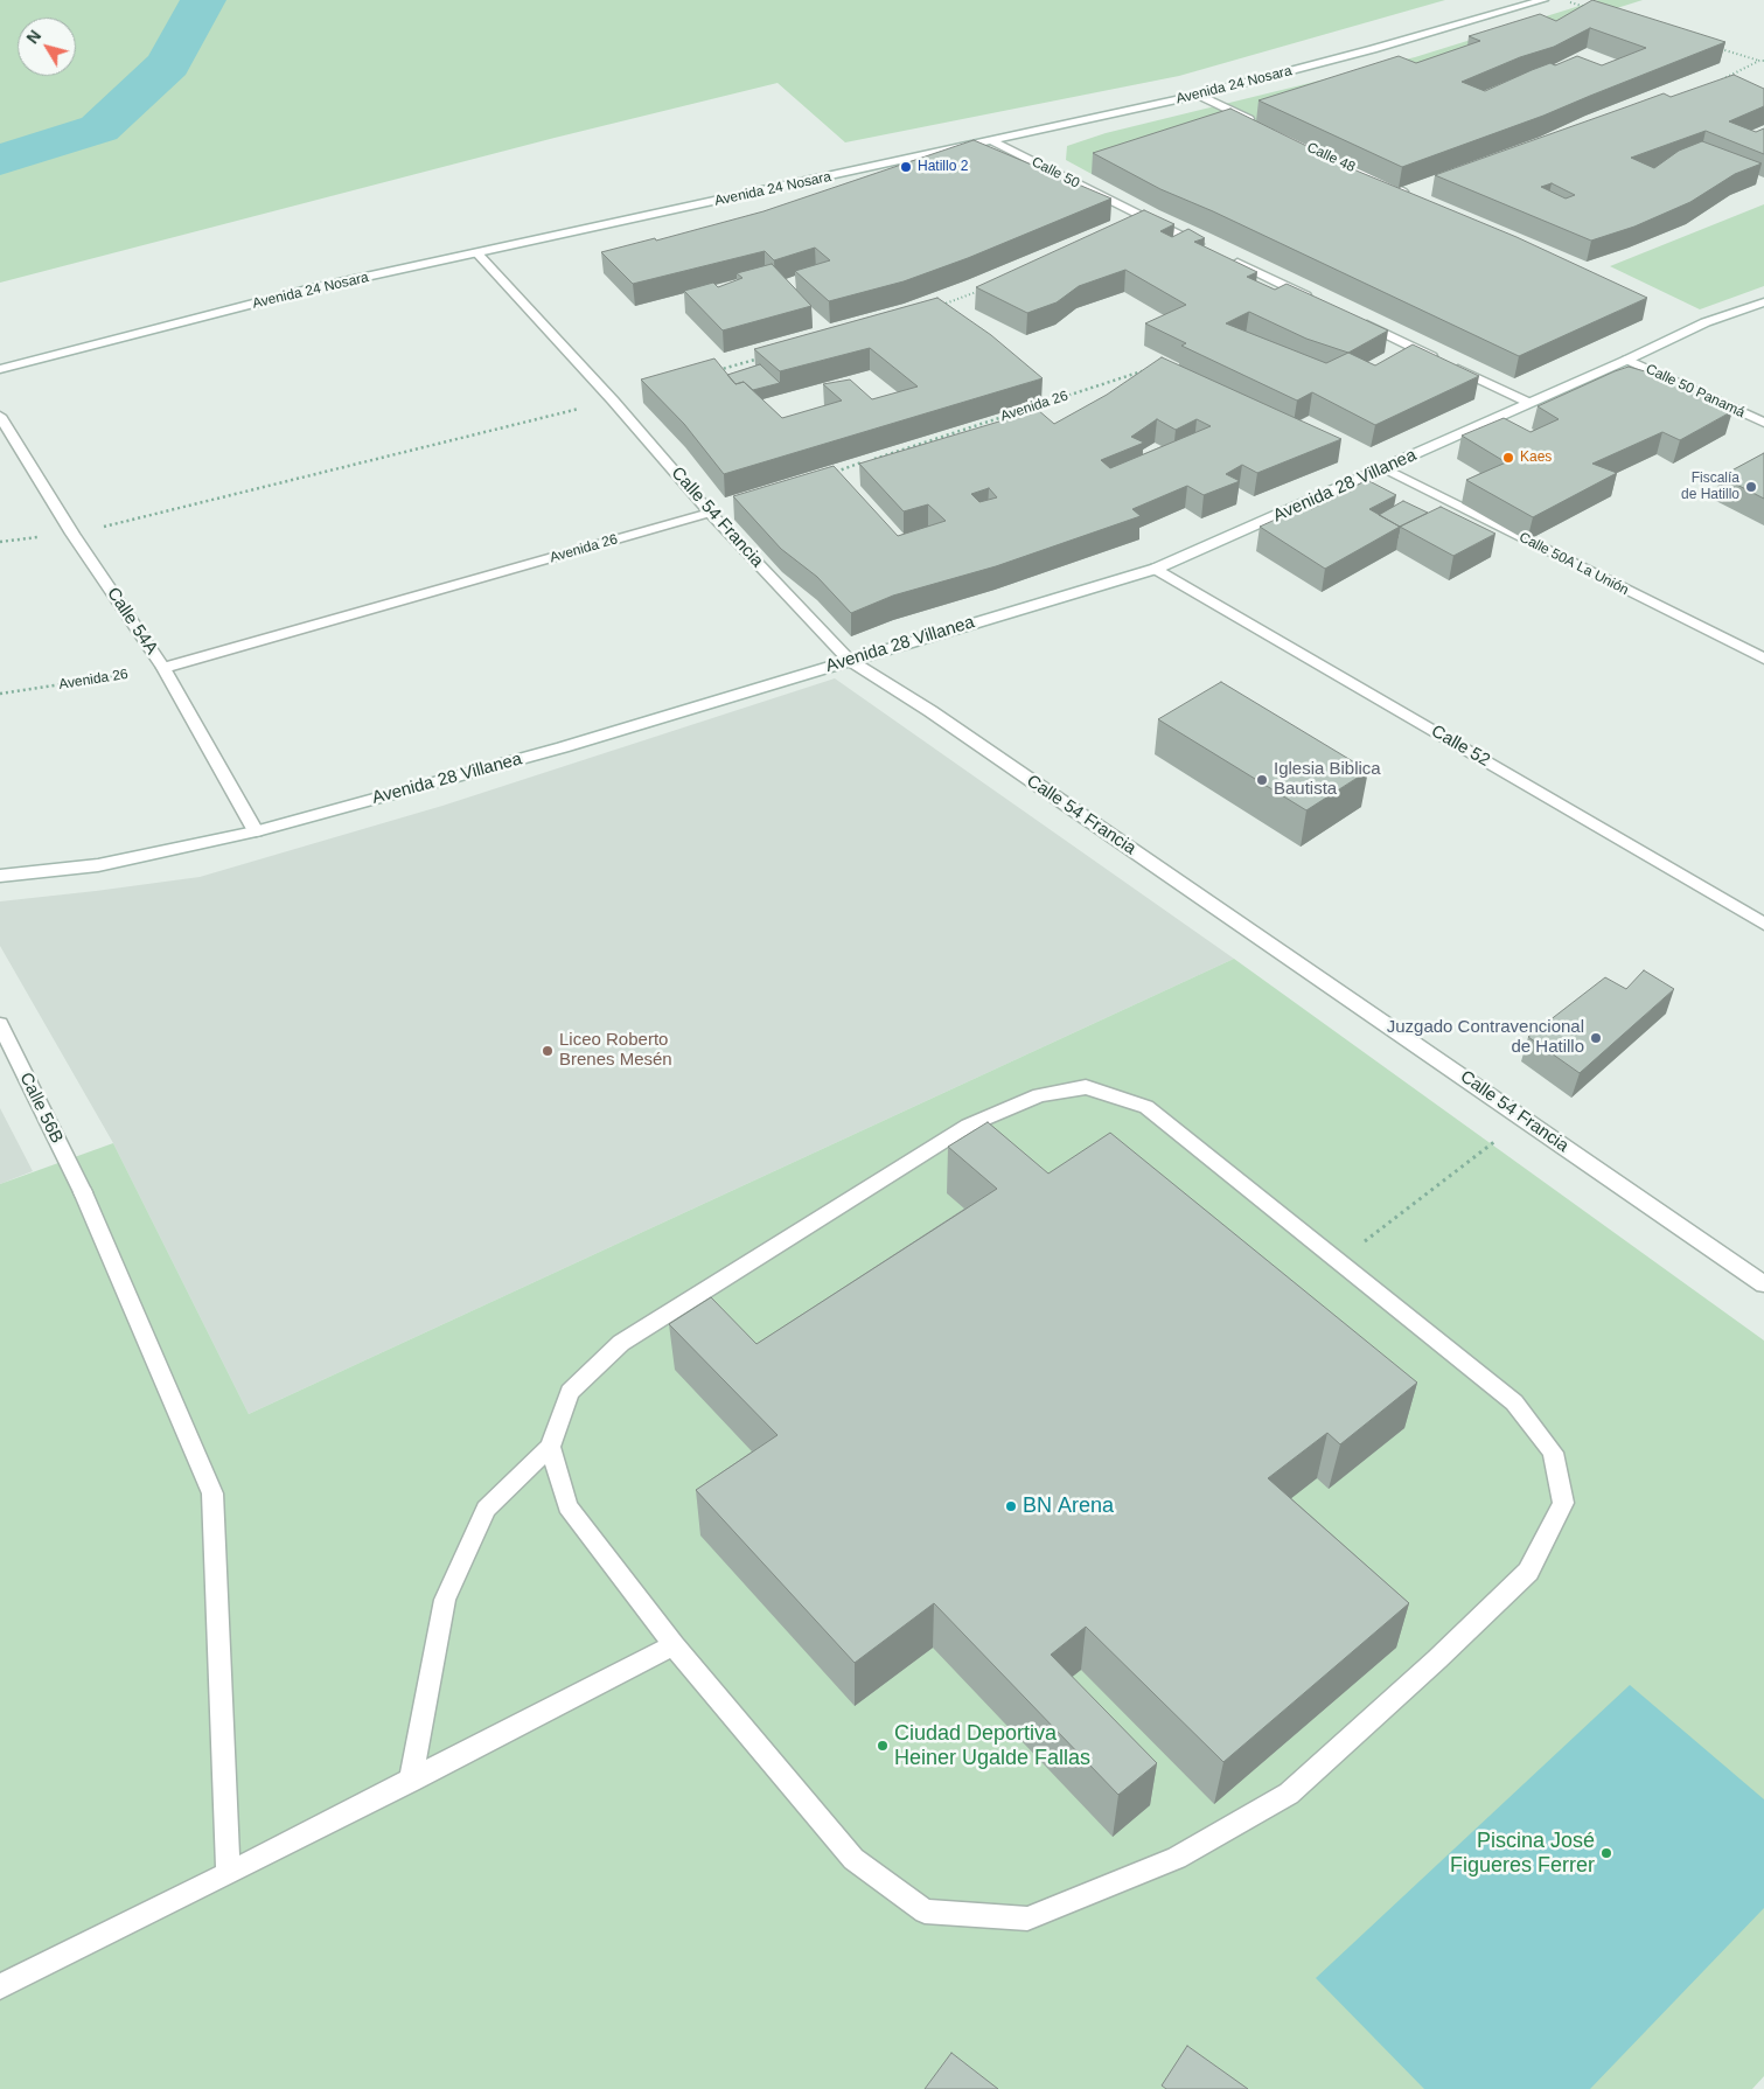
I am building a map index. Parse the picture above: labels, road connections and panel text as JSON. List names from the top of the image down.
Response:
{
  "streets": {
    "street": [
      "Avenida 24 Nosara",
      "Calle 48",
      "Calle 50",
      "Calle 50 Panamá",
      "Avenida 26",
      "Avenida 28 Villanea",
      "Calle 54 Francia",
      "Calle 50A La Unión",
      "Calle 54A",
      "Calle 52",
      "Calle 56B"
    ]
  },
  "crossings": [
    ["Avenida 24 Nosara", "Calle 48"],
    ["Avenida 24 Nosara", "Calle 50"],
    ["Avenida 24 Nosara", "Calle 54 Francia"],
    ["Calle 50 Panamá", "Avenida 28 Villanea"],
    ["Avenida 26", "Calle 54 Francia"],
    ["Avenida 26", "Calle 54A"],
    ["Avenida 28 Villanea", "Calle 54 Francia"],
    ["Avenida 28 Villanea", "Calle 50A La Unión"],
    ["Avenida 28 Villanea", "Calle 54A"],
    ["Avenida 28 Villanea", "Calle 52"]
  ],
  "places": [
    "Hatillo 2",
    "Kaes",
    "Fiscalía de Hatillo",
    "Iglesia Biblica Bautista",
    "Juzgado Contravencional de Hatillo",
    "Liceo Roberto Brenes Mesén",
    "BN Arena",
    "Ciudad Deportiva Heiner Ugalde Fallas",
    "Piscina José Figueres Ferrer"
  ],
  "north": "top left"
}
